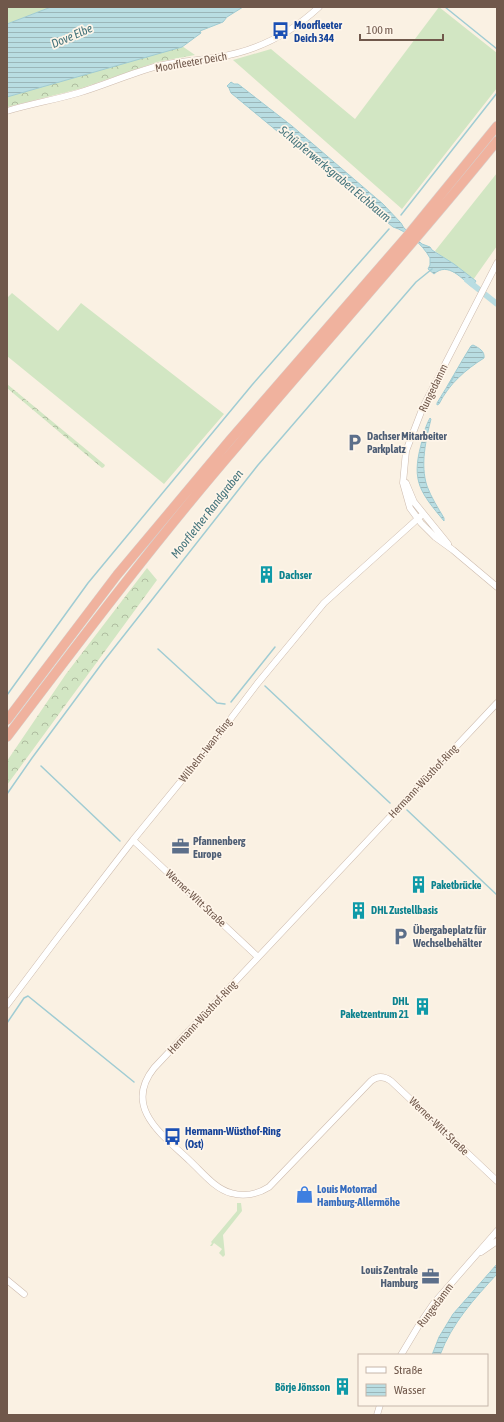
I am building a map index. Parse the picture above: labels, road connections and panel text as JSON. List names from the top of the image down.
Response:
{
  "streets": {
    "street": [
      "Moorfleeter Deich",
      "Rungedamm",
      "Wilhelm-Iwan-Ring",
      "Hermann-Wüsthof-Ring",
      "Werner-Witt-Straße"
    ]
  },
  "crossings": [
    ["Rungedamm", "Wilhelm-Iwan-Ring"],
    ["Wilhelm-Iwan-Ring", "Werner-Witt-Straße"],
    ["Hermann-Wüsthof-Ring", "Werner-Witt-Straße"]
  ],
  "water": ["Dove Elbe", "Schüpferwerksgraben Eichbaum", "Moorflether Randgraben"],
  "places": {
    "bus stop": ["Moorfleeter Deich 344", "Hermann-Wüsthof-Ring (Ost)"],
    "parking": ["Dachser Mitarbeiter Parkplatz", "Übergabeplatz für Wechselbehälter"],
    "building": [
      "Dachser",
      "Paketbrücke",
      "DHL Zustellbasis",
      "DHL Paketzentrum 21",
      "Börje Jönsson"
    ],
    "office": ["Pfannenberg Europe", "Louis Zentrale Hamburg"],
    "shop": ["Louis Motorrad Hamburg-Allermöhe"]
  },
  "legend": ["Straße", "Wasser"],
  "scale_bar": "100 m"
}
